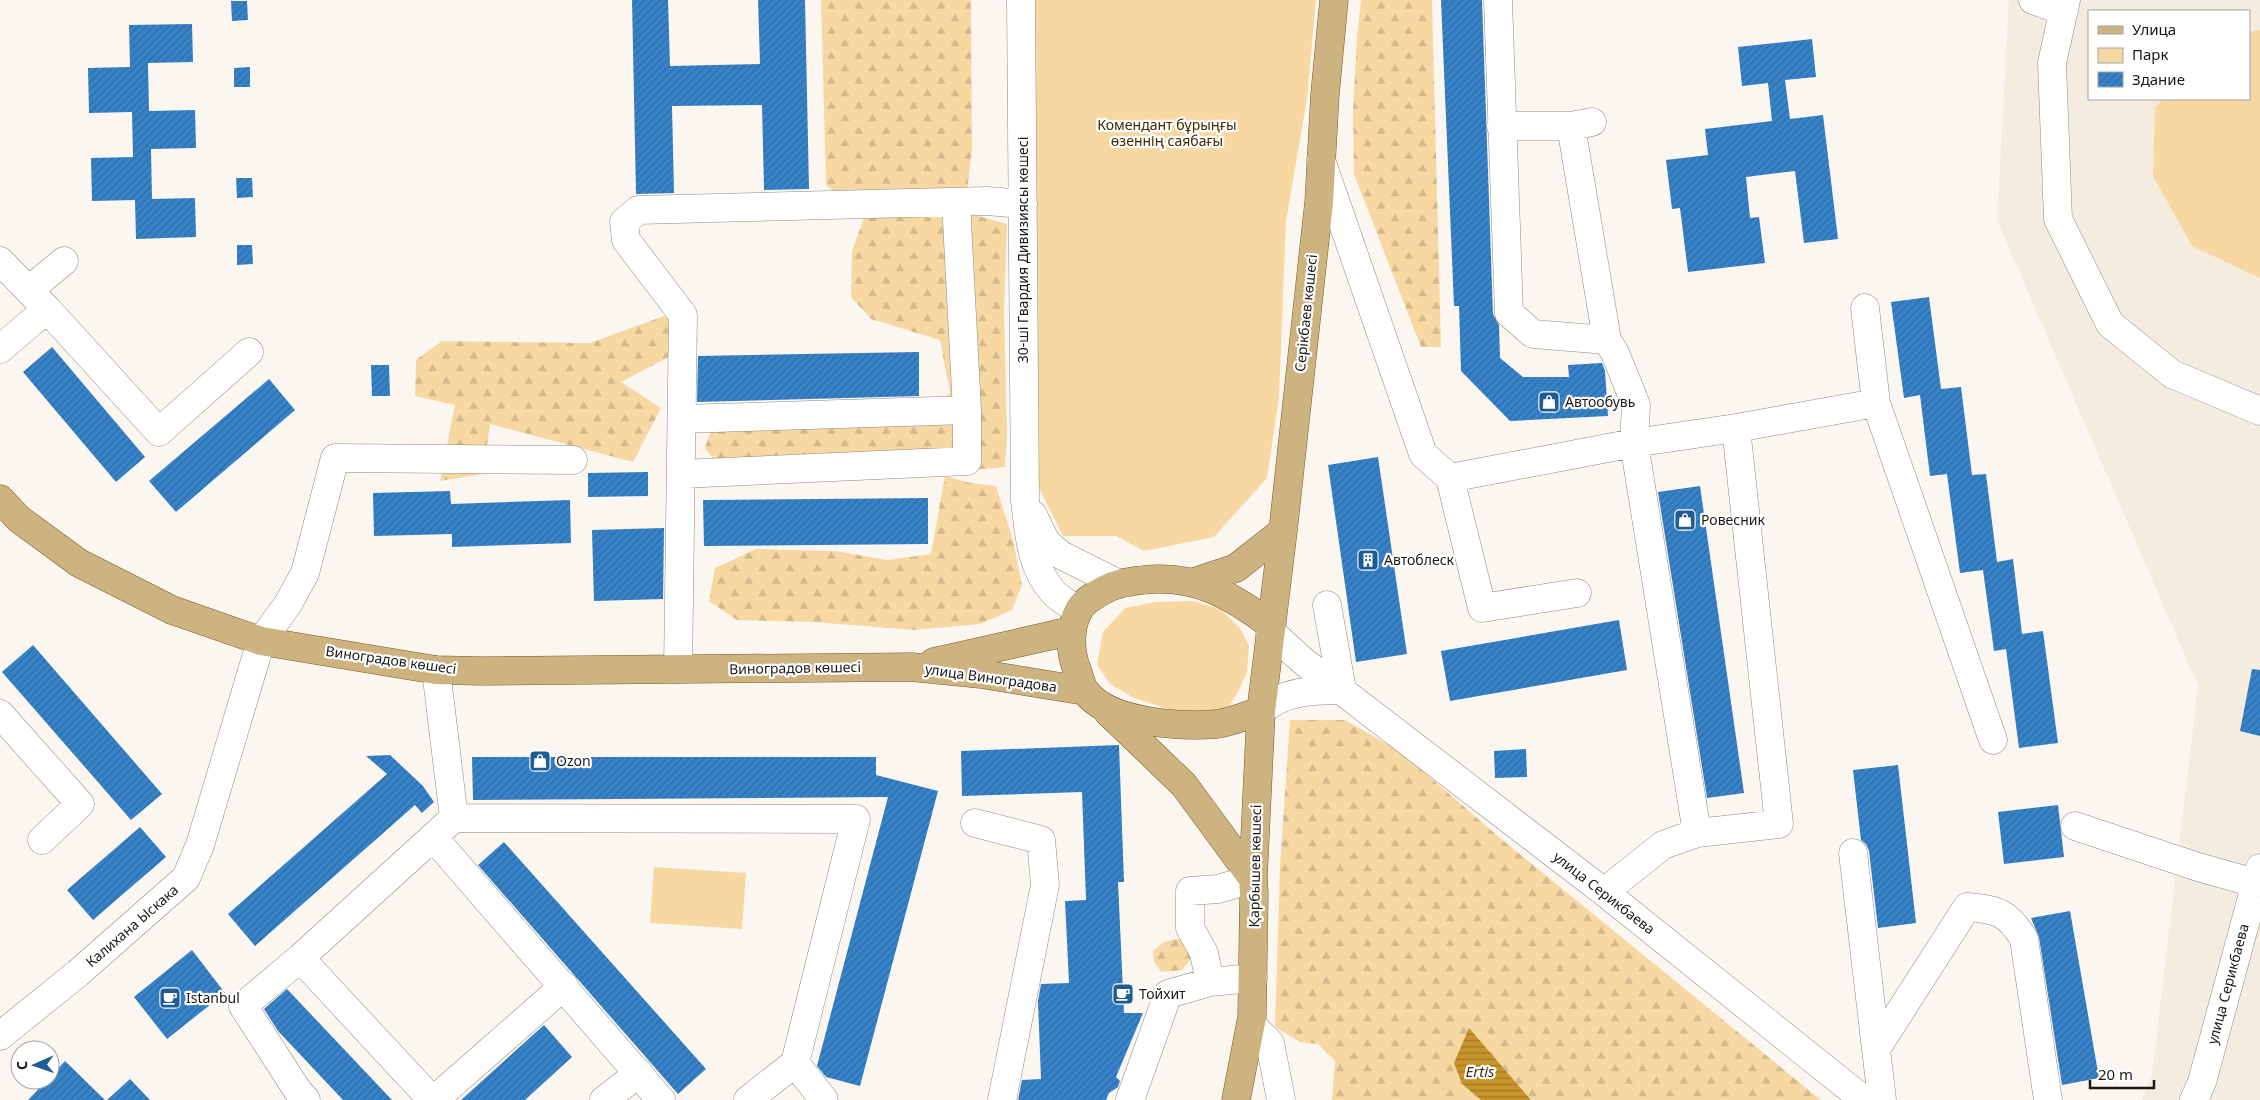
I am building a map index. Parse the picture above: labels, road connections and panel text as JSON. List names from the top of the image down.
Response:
{
  "streets": {
    "main road": [
      "Серікбаев көшесі",
      "Виноградов көшесі",
      "улица Виноградова",
      "Қарбышев көшесі"
    ],
    "street": ["30-ші Гвардия Дивизиясы көшесі", "улица Серикбаева", "Калихана Ыскака"]
  },
  "crossings": [
    ["30-ші Гвардия Дивизиясы көшесі", "улица Виноградова"],
    ["Серікбаев көшесі", "Қарбышев көшесі"],
    ["Серікбаев көшесі", "улица Серикбаева"],
    ["Виноградов көшесі", "улица Виноградова"],
    ["Виноградов көшесі", "Калихана Ыскака"],
    ["улица Виноградова", "Қарбышев көшесі"],
    ["Қарбышев көшесі", "улица Серикбаева"]
  ],
  "water": ["Ertis"],
  "parks": ["Комендант бұрыңғы өзеннің саябағы"],
  "places": {
    "shop": ["Автообувь", "Ровесник", "Ozon"],
    "building": ["Автоблеск"],
    "cafe": ["Тойхит", "Istanbul"]
  },
  "legend": ["Улица", "Парк", "Здание"],
  "scale_bar": "20 m",
  "north": "left"
}
